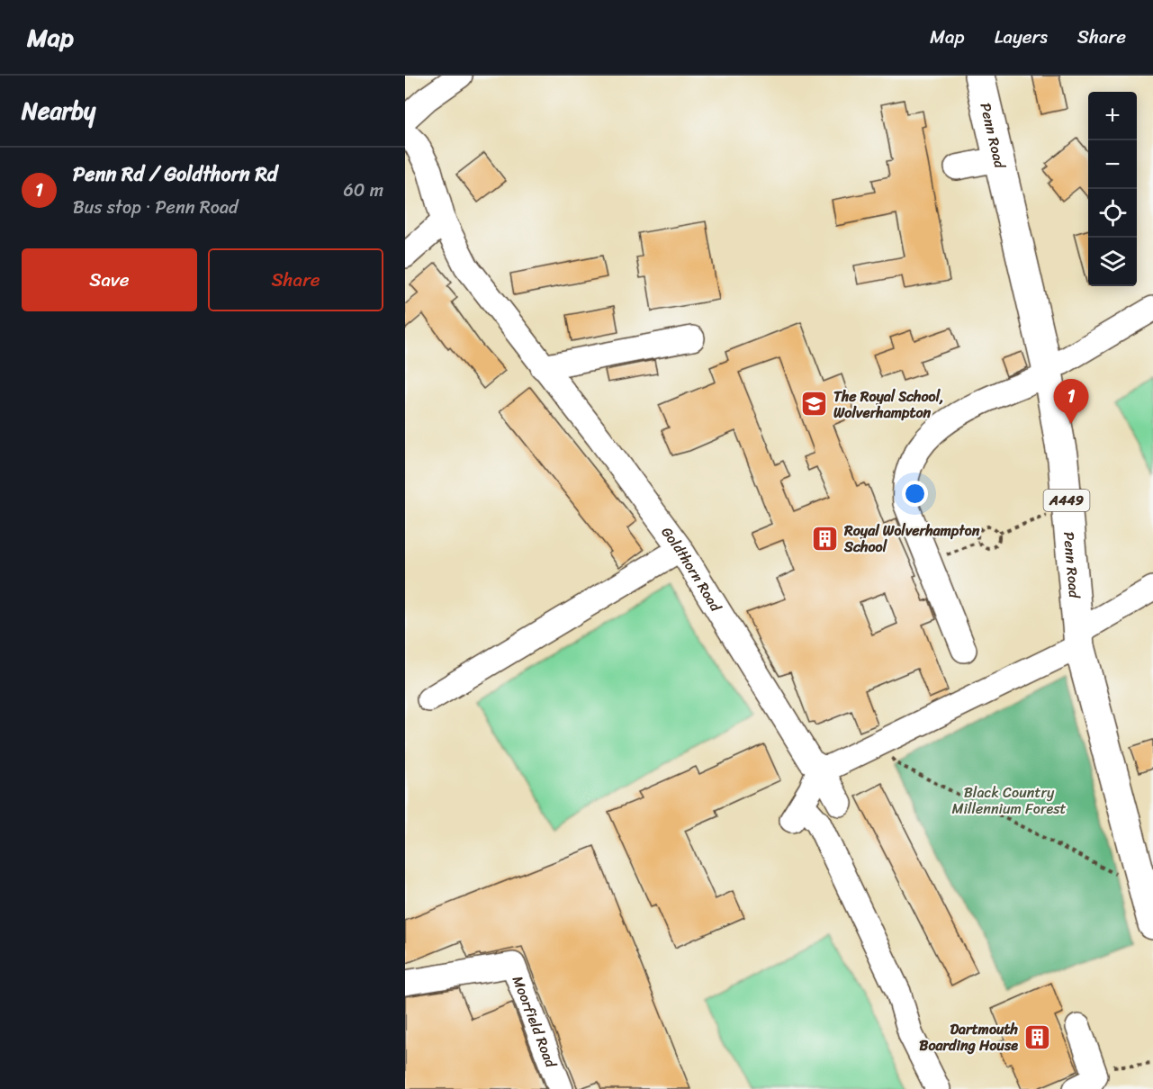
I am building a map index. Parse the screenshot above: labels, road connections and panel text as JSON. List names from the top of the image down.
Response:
{
  "streets": {
    "highway": ["Penn Road", "A449"],
    "street": ["Goldthorn Road", "Moorfield Road"]
  },
  "parks": ["Black Country Millennium Forest"],
  "places": {
    "school or university": ["The Royal School, Wolverhampton"],
    "building": ["Royal Wolverhampton School", "Dartmouth Boarding House"]
  },
  "page": {
    "header": "Map",
    "nav": ["Map", "Layers", "Share"],
    "heading": "Nearby",
    "map_buttons": ["+", "−"],
    "list": [
      {
        "mark": "1",
        "name": "Penn Rd / Goldthorn Rd",
        "note": "Bus stop · Penn Road",
        "value": "60 m"
      }
    ],
    "buttons": ["Save", "Share"],
    "pins": "1"
  }
}
